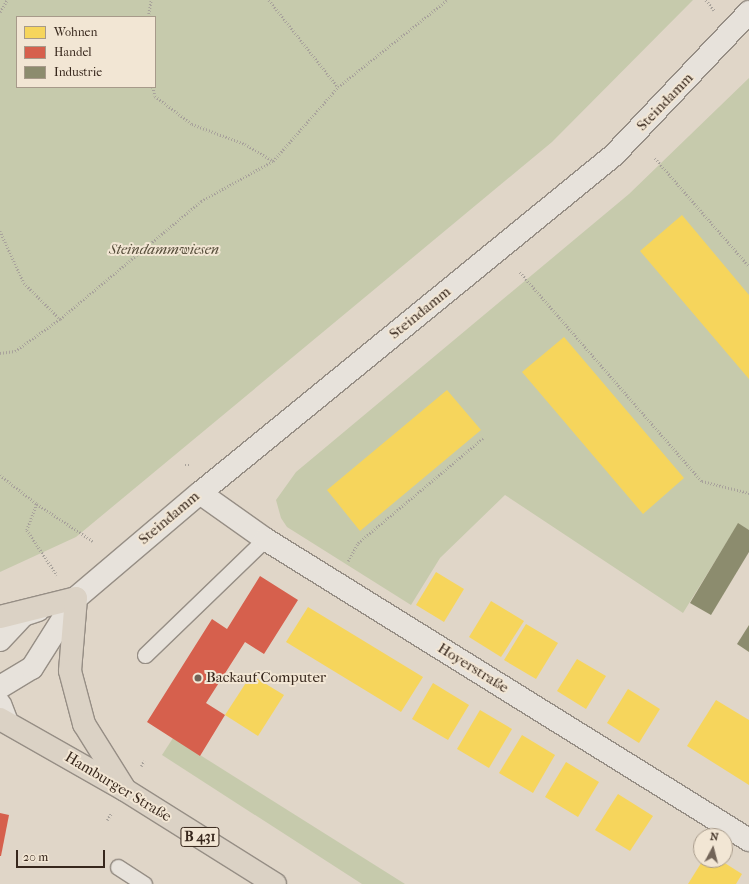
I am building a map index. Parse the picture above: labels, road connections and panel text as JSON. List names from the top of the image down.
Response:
{
  "streets": {
    "main road": ["Hamburger Straße", "B 431"],
    "street": ["Steindamm", "Hoyerstraße"]
  },
  "crossings": [
    ["Steindamm", "Hoyerstraße"]
  ],
  "parks": ["Steindammwiesen"],
  "places": ["Backauf Computer"],
  "legend": ["Wohnen", "Handel", "Industrie"],
  "scale_bar": "20 m",
  "north": "top"
}
